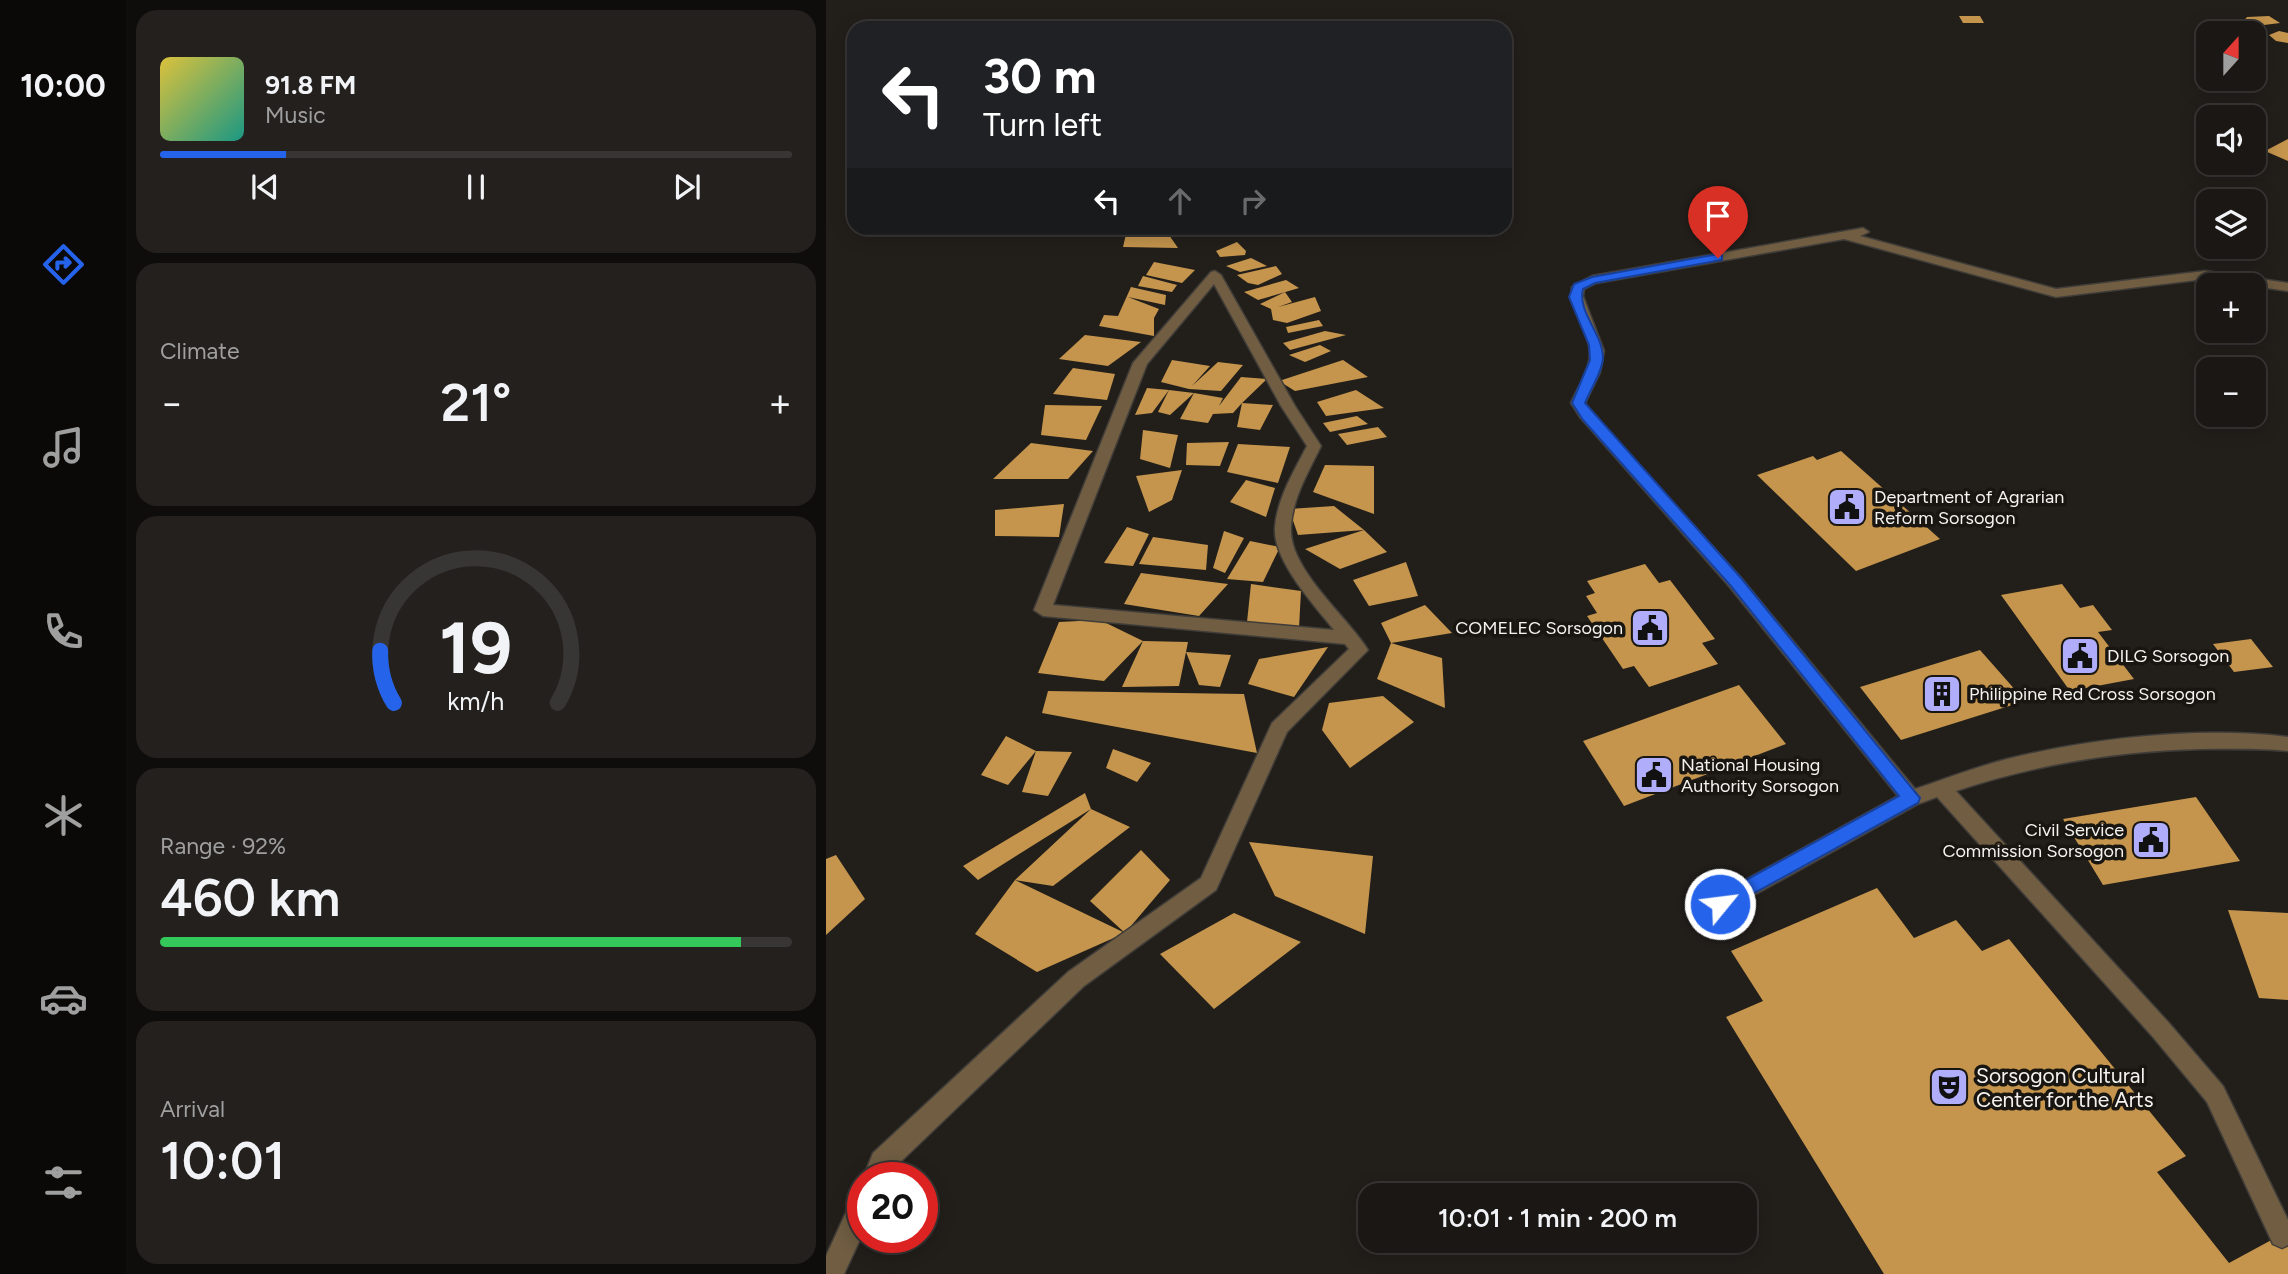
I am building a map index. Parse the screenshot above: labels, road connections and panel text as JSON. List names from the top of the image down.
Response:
{
  "places": {
    "public building": [
      "Department of Agrarian Reform Sorsogon",
      "COMELEC Sorsogon",
      "DILG Sorsogon",
      "National Housing Authority Sorsogon",
      "Civil Service Commission Sorsogon"
    ],
    "building": ["Philippine Red Cross Sorsogon"],
    "theatre": ["Sorsogon Cultural Center for the Arts"]
  },
  "north": "top",
  "page": {
    "tabs": "10:00",
    "map_buttons": ["+", "−"],
    "turn": ["30 m", "Turn left"],
    "song": ["91.8 FM", "Music"],
    "tile": [
      "Climate",
      ["Range · 92%", "460 km"],
      ["Arrival", "10:01"]
    ],
    "heat": ["−", "21°", "+"],
    "limit": "20",
    "trip": "10:01 · 1 min · 200 m",
    "gauge": ["19", "km/h"]
  }
}
